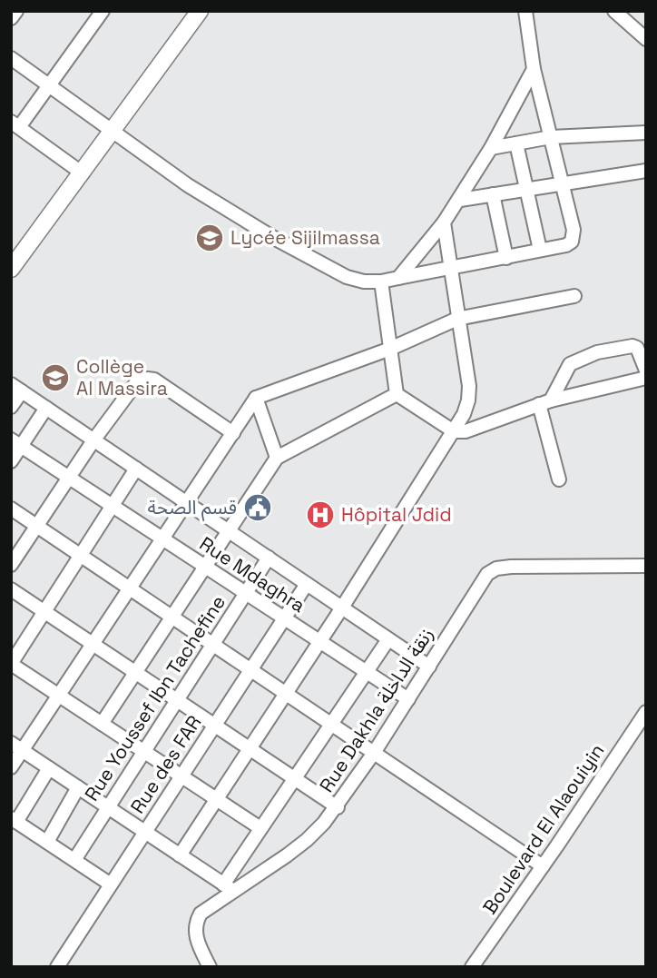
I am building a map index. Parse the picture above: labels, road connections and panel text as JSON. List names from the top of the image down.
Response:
{
  "streets": {
    "street": [
      "Rue Mdaghra",
      "Rue Youssef Ibn Tachefine",
      "Rue Dakhla زنقة الداخلة",
      "Rue des FAR",
      "Boulevard El Alaouiyin"
    ]
  },
  "crossings": [
    ["Rue Mdaghra", "Rue Youssef Ibn Tachefine"],
    ["Rue Mdaghra", "Rue Dakhla زنقة الداخلة"],
    ["Rue Mdaghra", "Rue des FAR"]
  ],
  "places": {
    "school or university": ["Lycée Sijilmassa", "Collège Al Massira"],
    "public building": ["قسم الصحة"],
    "hospital": ["Hôpital Jdid"]
  }
}
